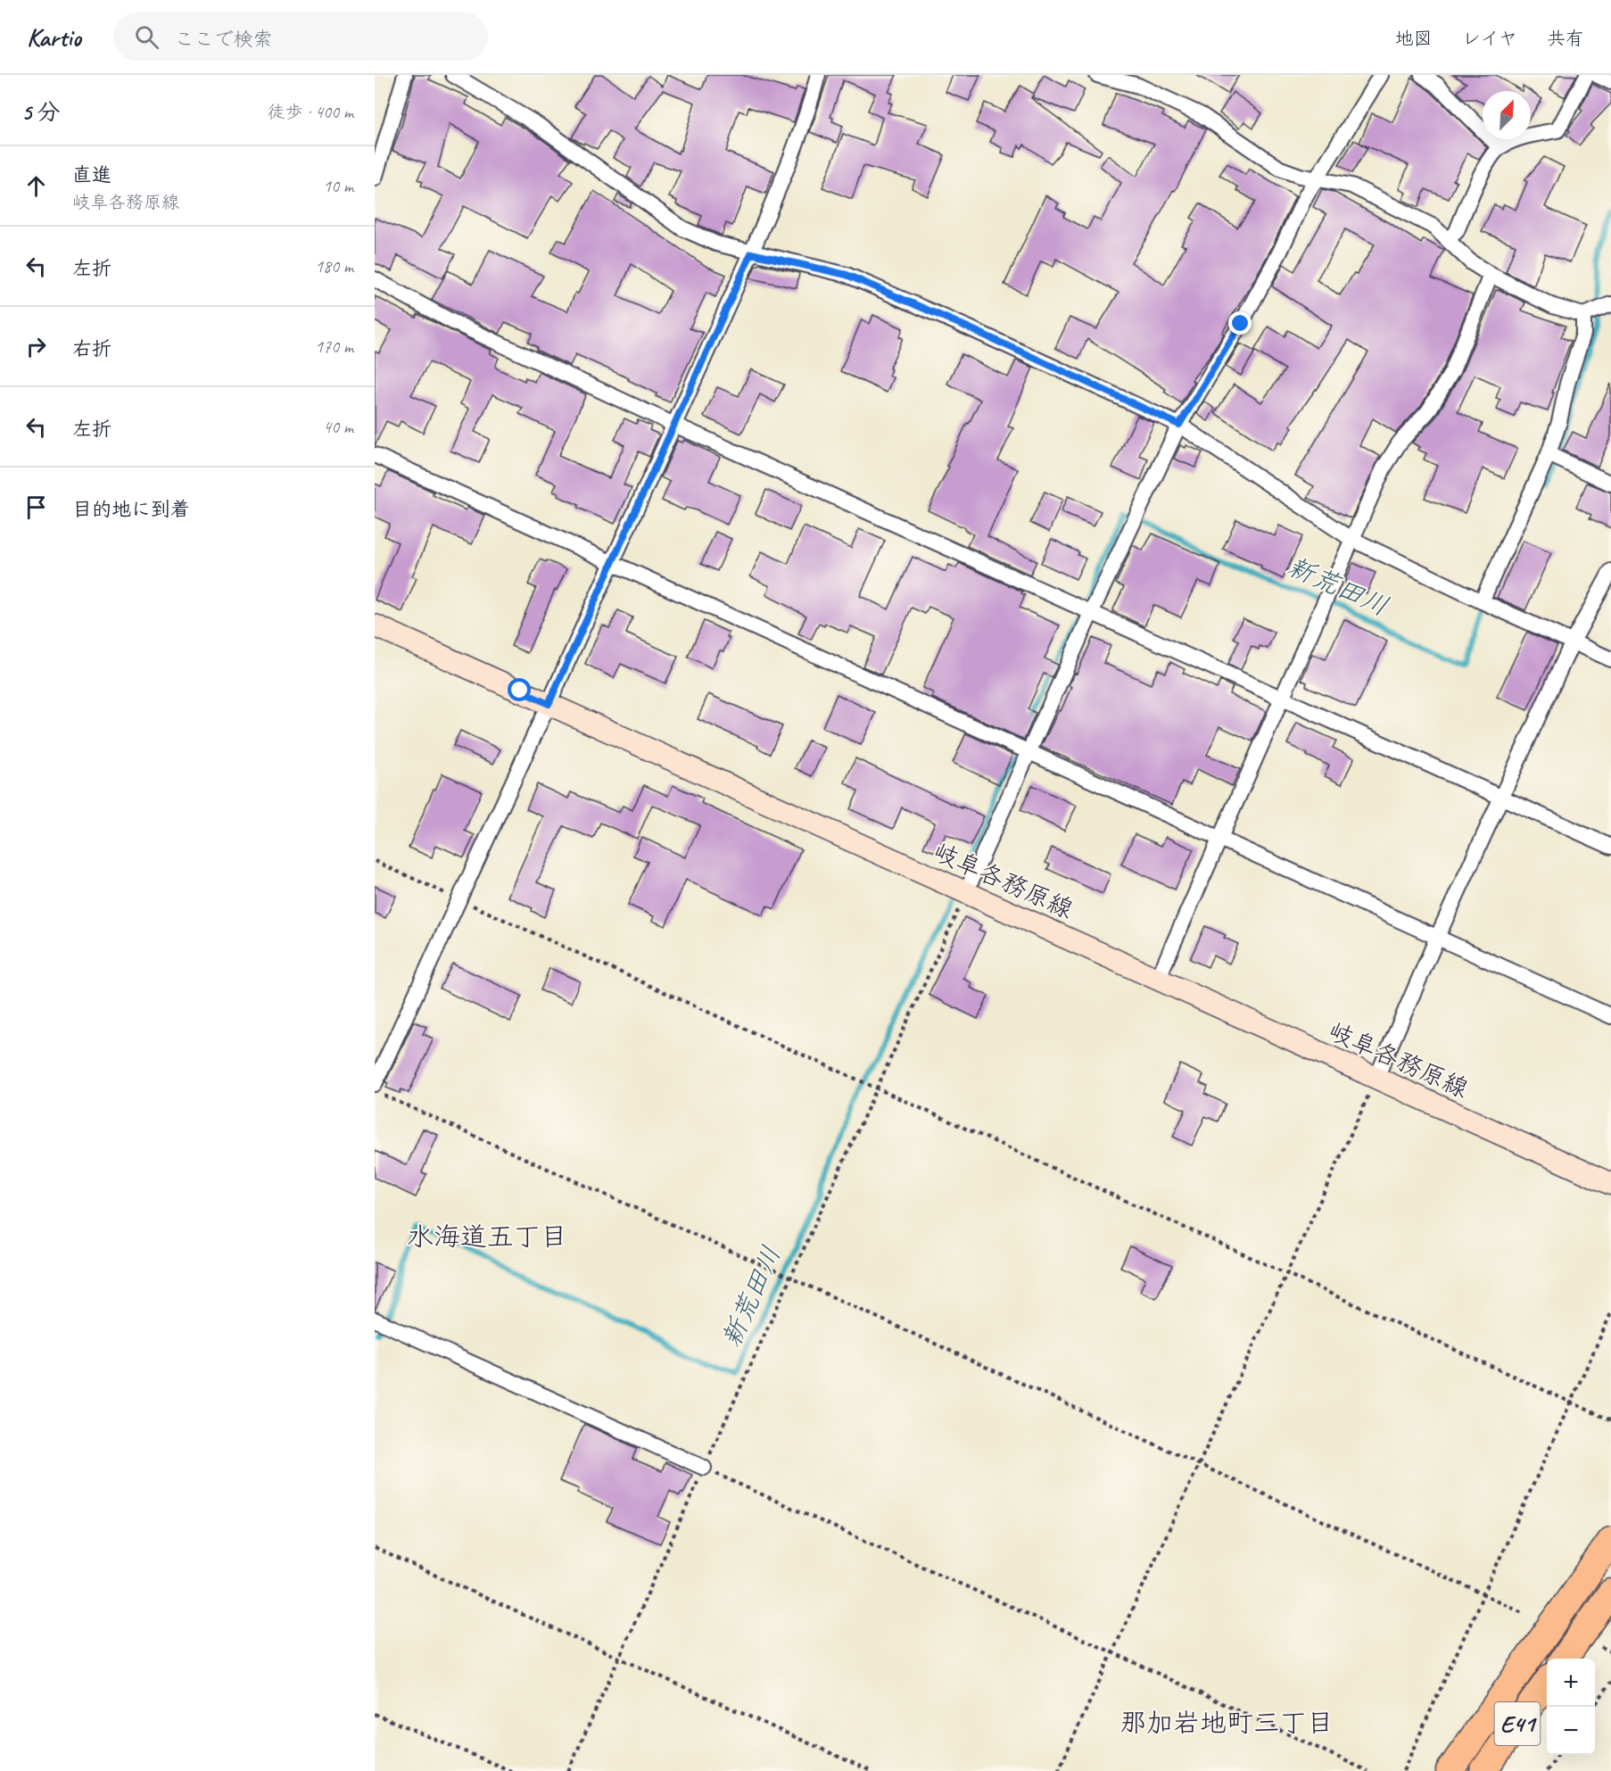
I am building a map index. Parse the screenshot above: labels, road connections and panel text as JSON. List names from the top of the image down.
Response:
{
  "streets": {
    "highway": ["E41"],
    "main road": ["岐阜各務原線"]
  },
  "districts": ["水海道五丁目", "那加岩地町三丁目"],
  "water": ["新荒田川"],
  "north": "top right",
  "page": {
    "header": "Kartio",
    "search": "ここで検索",
    "nav": ["地図", "レイヤ", "共有"],
    "heading": ["5 分", "徒歩 · 400 m"],
    "list": [
      ["直進", "岐阜各務原線", "10 m"],
      ["左折", "180 m"],
      ["右折", "170 m"],
      ["左折", "40 m"],
      "目的地に到着"
    ],
    "map_buttons": ["+", "−"]
  }
}
